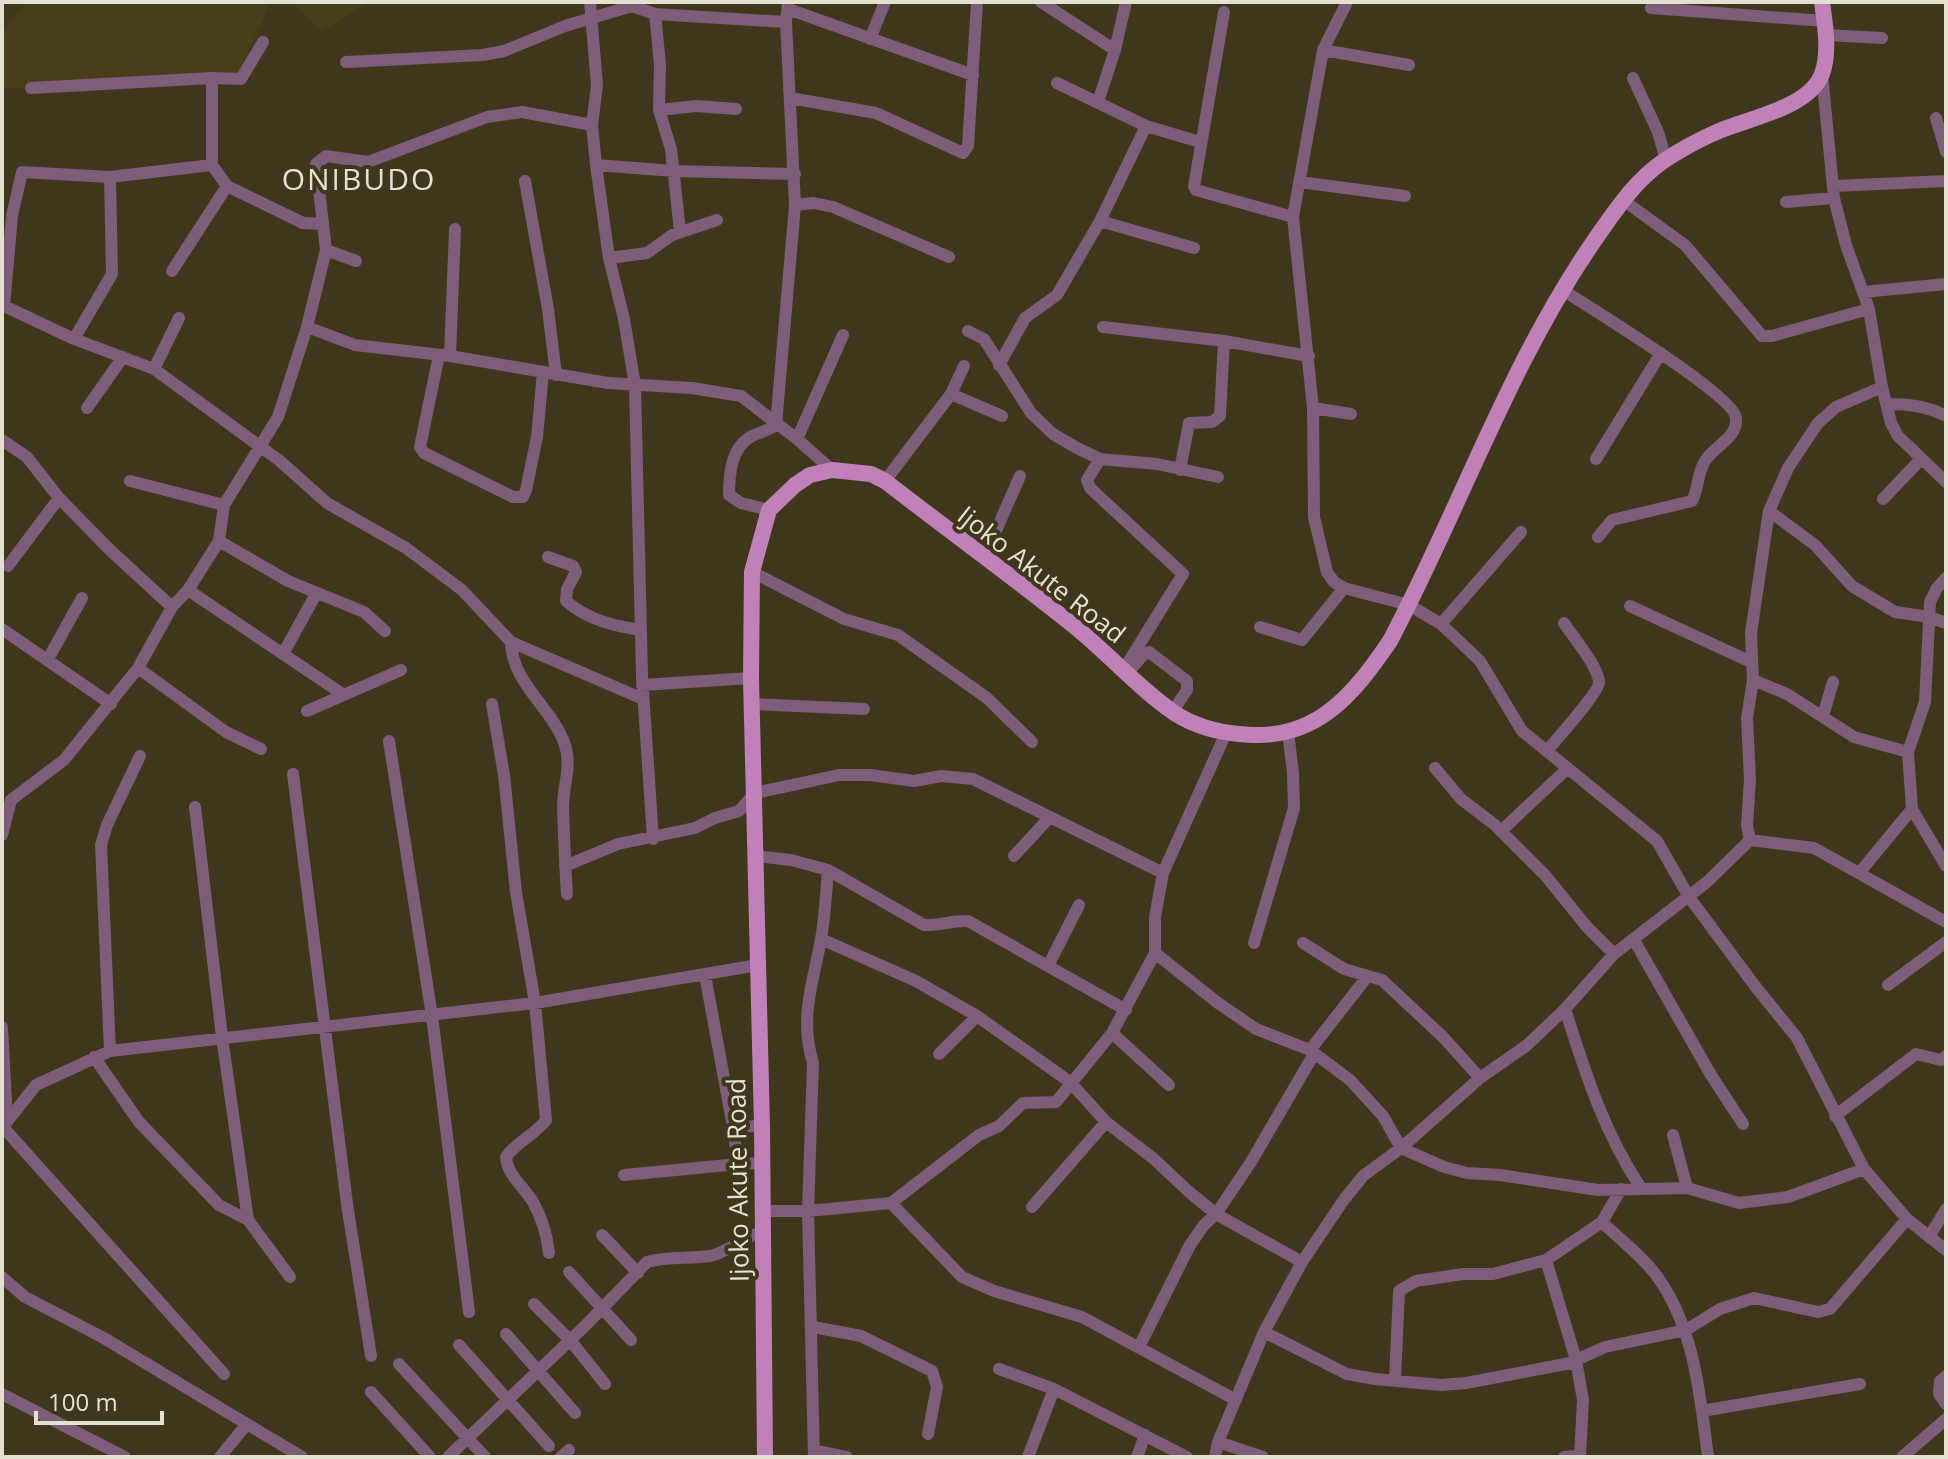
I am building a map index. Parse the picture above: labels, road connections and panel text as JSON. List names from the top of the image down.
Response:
{
  "streets": {
    "main road": ["Ijoko Akute Road"]
  },
  "districts": ["ONIBUDO"],
  "scale_bar": "100 m"
}
